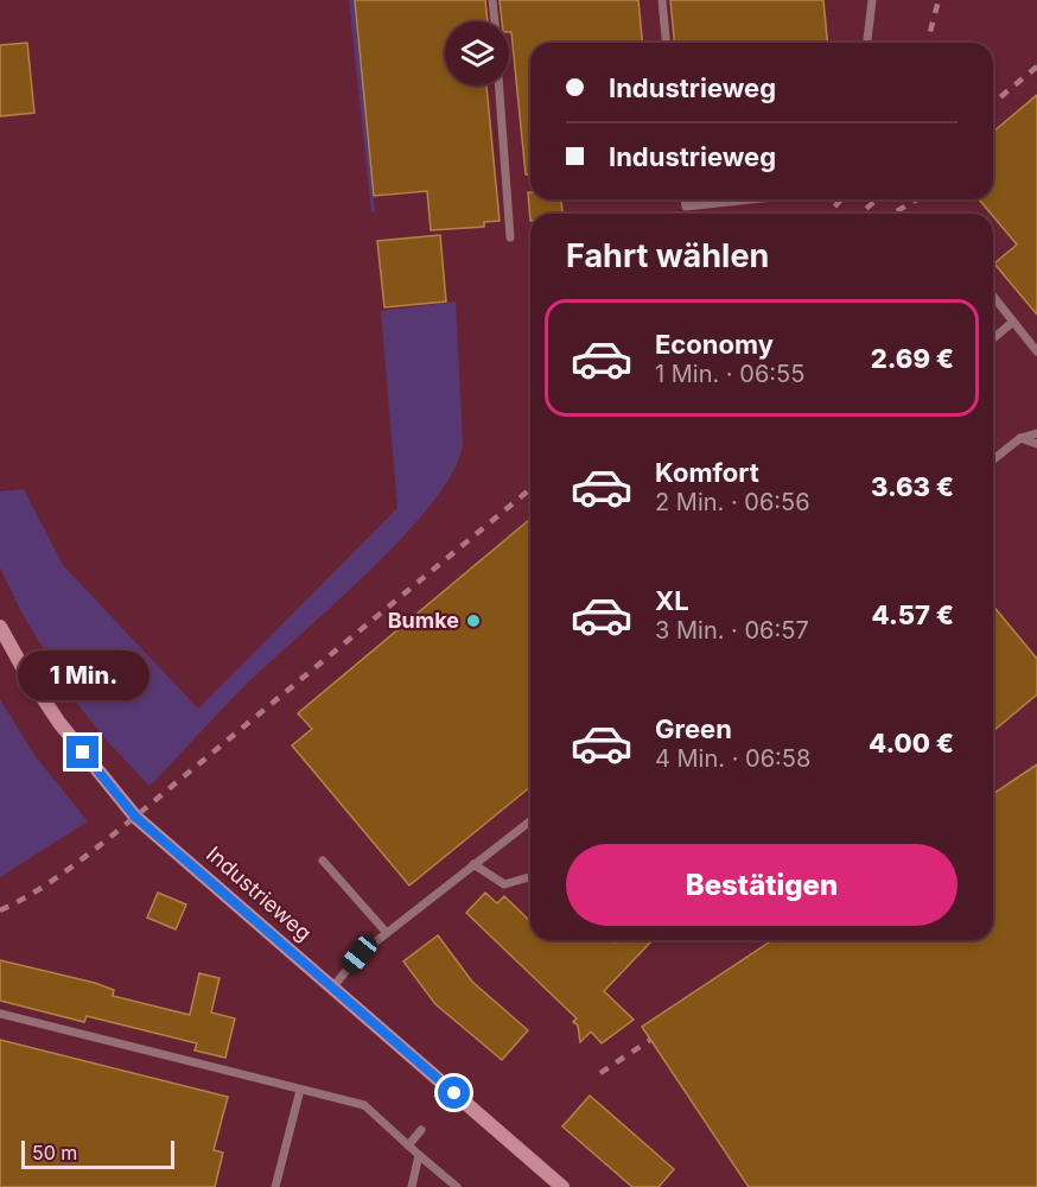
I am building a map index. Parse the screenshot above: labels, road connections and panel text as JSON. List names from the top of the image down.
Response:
{
  "streets": {
    "street": ["Industrieweg"]
  },
  "places": ["Bumke"],
  "scale_bar": "50 m",
  "page": {
    "banner": ["Industrieweg", "Industrieweg"],
    "heading": "Fahrt wählen",
    "list": [
      {
        "name": "Economy",
        "note": "1 Min. · 06:55",
        "value": "2.69 €"
      },
      {
        "name": "Komfort",
        "note": "2 Min. · 06:56",
        "value": "3.63 €"
      },
      {
        "name": "XL",
        "note": "3 Min. · 06:57",
        "value": "4.57 €"
      },
      {
        "name": "Green",
        "note": "4 Min. · 06:58",
        "value": "4.00 €"
      }
    ],
    "bubble": "1 Min.",
    "buttons": "Bestätigen",
    "scale": "50 m"
  }
}
